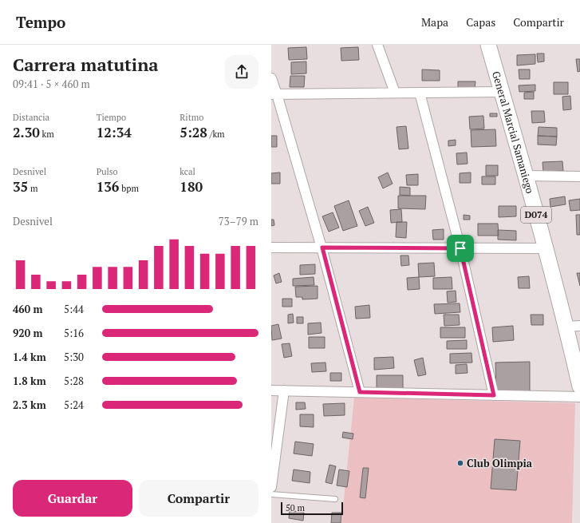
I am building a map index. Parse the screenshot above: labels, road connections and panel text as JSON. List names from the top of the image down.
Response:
{
  "streets": {
    "main road": ["General Marcial Samaniego", "D074"]
  },
  "places": ["Club Olimpia"],
  "scale_bar": "50 m",
  "page": {
    "header": "Tempo",
    "nav": ["Mapa", "Capas", "Compartir"],
    "heading": ["Carrera matutina", "09:41 · 5 × 460 m"],
    "stats": [
      ["Distancia", "2.30 km"],
      ["Tiempo", "12:34"],
      ["Ritmo", "5:28 /km"],
      ["Desnivel", "35 m"],
      ["Pulso", "136 bpm"],
      ["kcal", "180"]
    ],
    "chart": ["Desnivel", "73–79 m"],
    "list": [
      {
        "name": "460 m",
        "note": "5:44"
      },
      {
        "name": "920 m",
        "note": "5:16"
      },
      {
        "name": "1.4 km",
        "note": "5:30"
      },
      {
        "name": "1.8 km",
        "note": "5:28"
      },
      {
        "name": "2.3 km",
        "note": "5:24"
      }
    ],
    "buttons": ["Guardar", "Compartir"],
    "scale": "50 m"
  }
}
